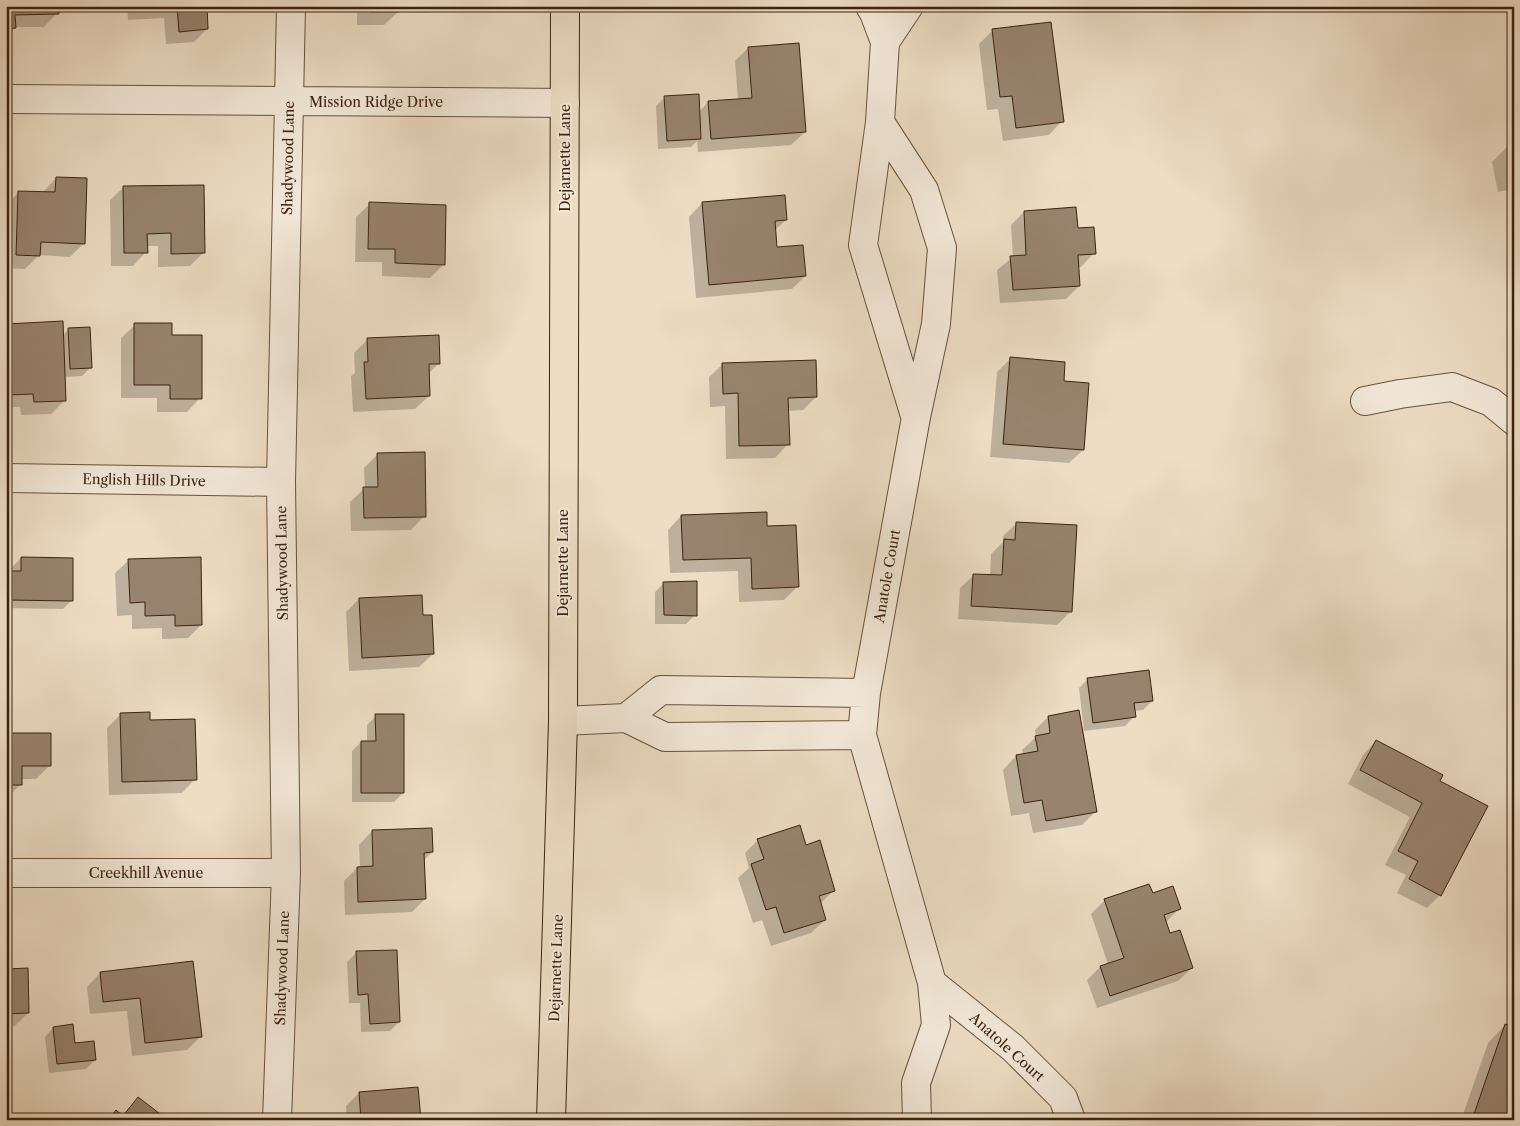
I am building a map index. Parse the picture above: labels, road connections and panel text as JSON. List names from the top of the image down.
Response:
{
  "streets": {
    "main road": ["Dejarnette Lane"],
    "street": [
      "Mission Ridge Drive",
      "Shadywood Lane",
      "English Hills Drive",
      "Anatole Court",
      "Creekhill Avenue"
    ]
  },
  "crossings": [
    ["Mission Ridge Drive", "Shadywood Lane"],
    ["Mission Ridge Drive", "Dejarnette Lane"],
    ["Shadywood Lane", "English Hills Drive"],
    ["Shadywood Lane", "Creekhill Avenue"]
  ]
}
